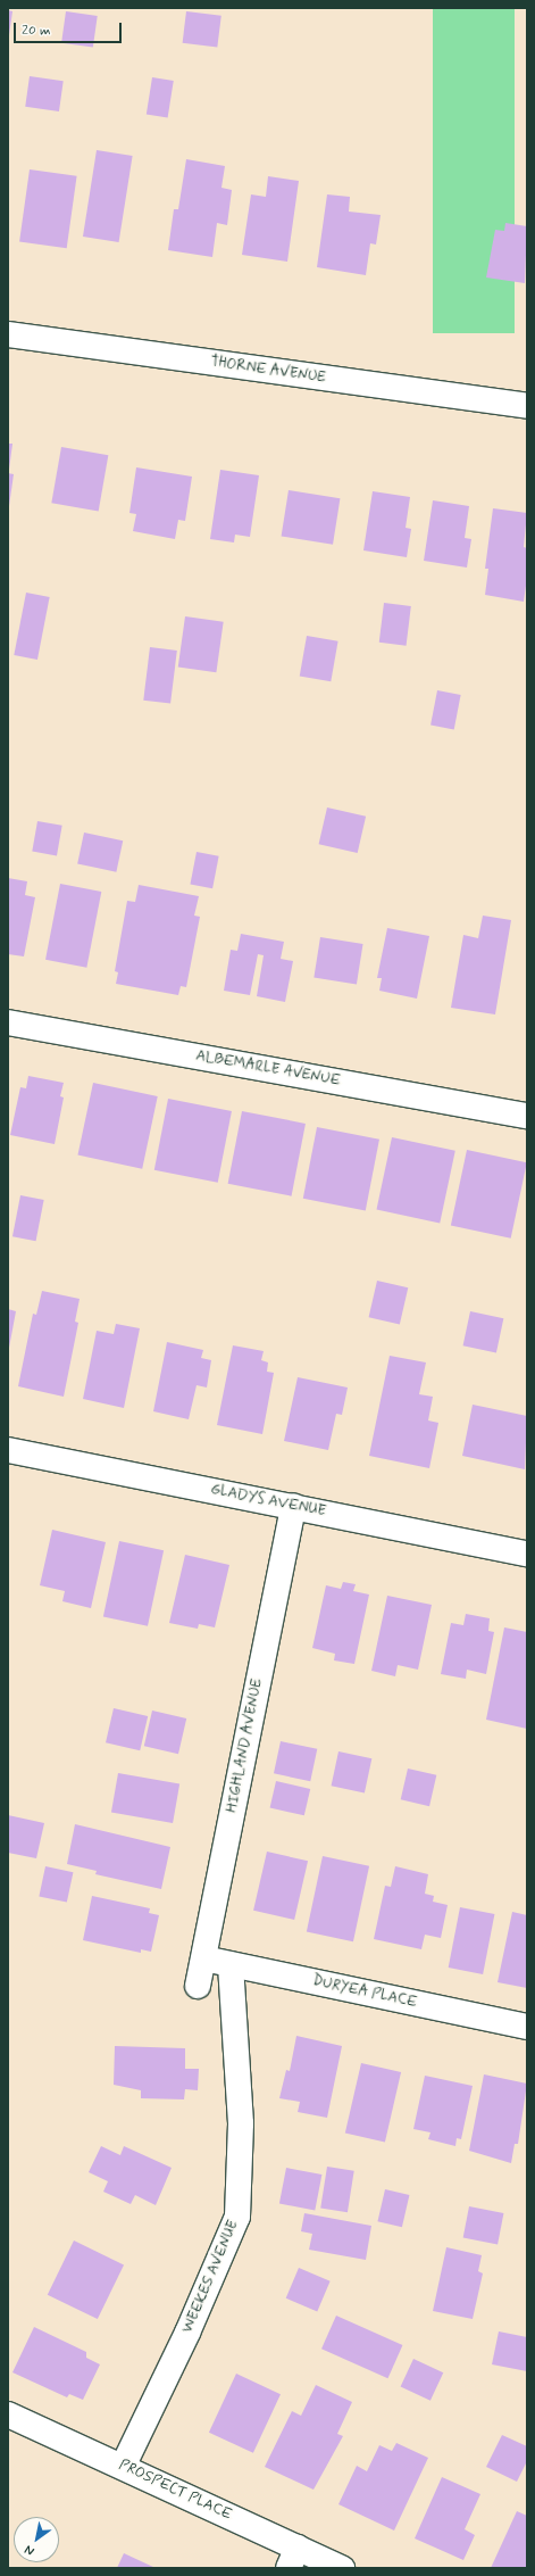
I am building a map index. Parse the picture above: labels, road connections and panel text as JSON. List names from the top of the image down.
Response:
{
  "streets": {
    "street": [
      "THORNE AVENUE",
      "ALBEMARLE AVENUE",
      "GLADYS AVENUE",
      "HIGHLAND AVENUE",
      "DURYEA PLACE",
      "WEEKES AVENUE",
      "PROSPECT PLACE"
    ]
  },
  "crossings": [
    ["GLADYS AVENUE", "HIGHLAND AVENUE"],
    ["HIGHLAND AVENUE", "DURYEA PLACE"],
    ["DURYEA PLACE", "WEEKES AVENUE"],
    ["WEEKES AVENUE", "PROSPECT PLACE"]
  ],
  "scale_bar": "20 m",
  "north": "bottom left"
}
